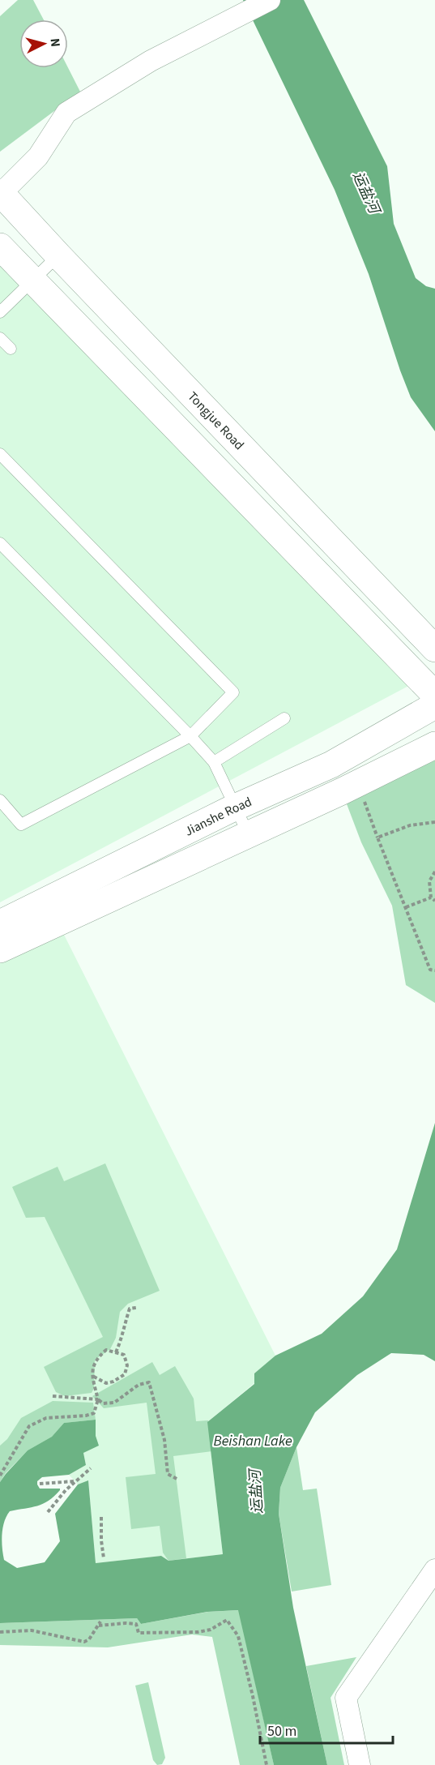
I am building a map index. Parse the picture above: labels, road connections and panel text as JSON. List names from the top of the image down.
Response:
{
  "streets": {
    "main road": ["Tongjue Road", "Jianshe Road"]
  },
  "water": ["运盐河", "Beishan Lake"],
  "scale_bar": "50 m",
  "north": "right"
}
